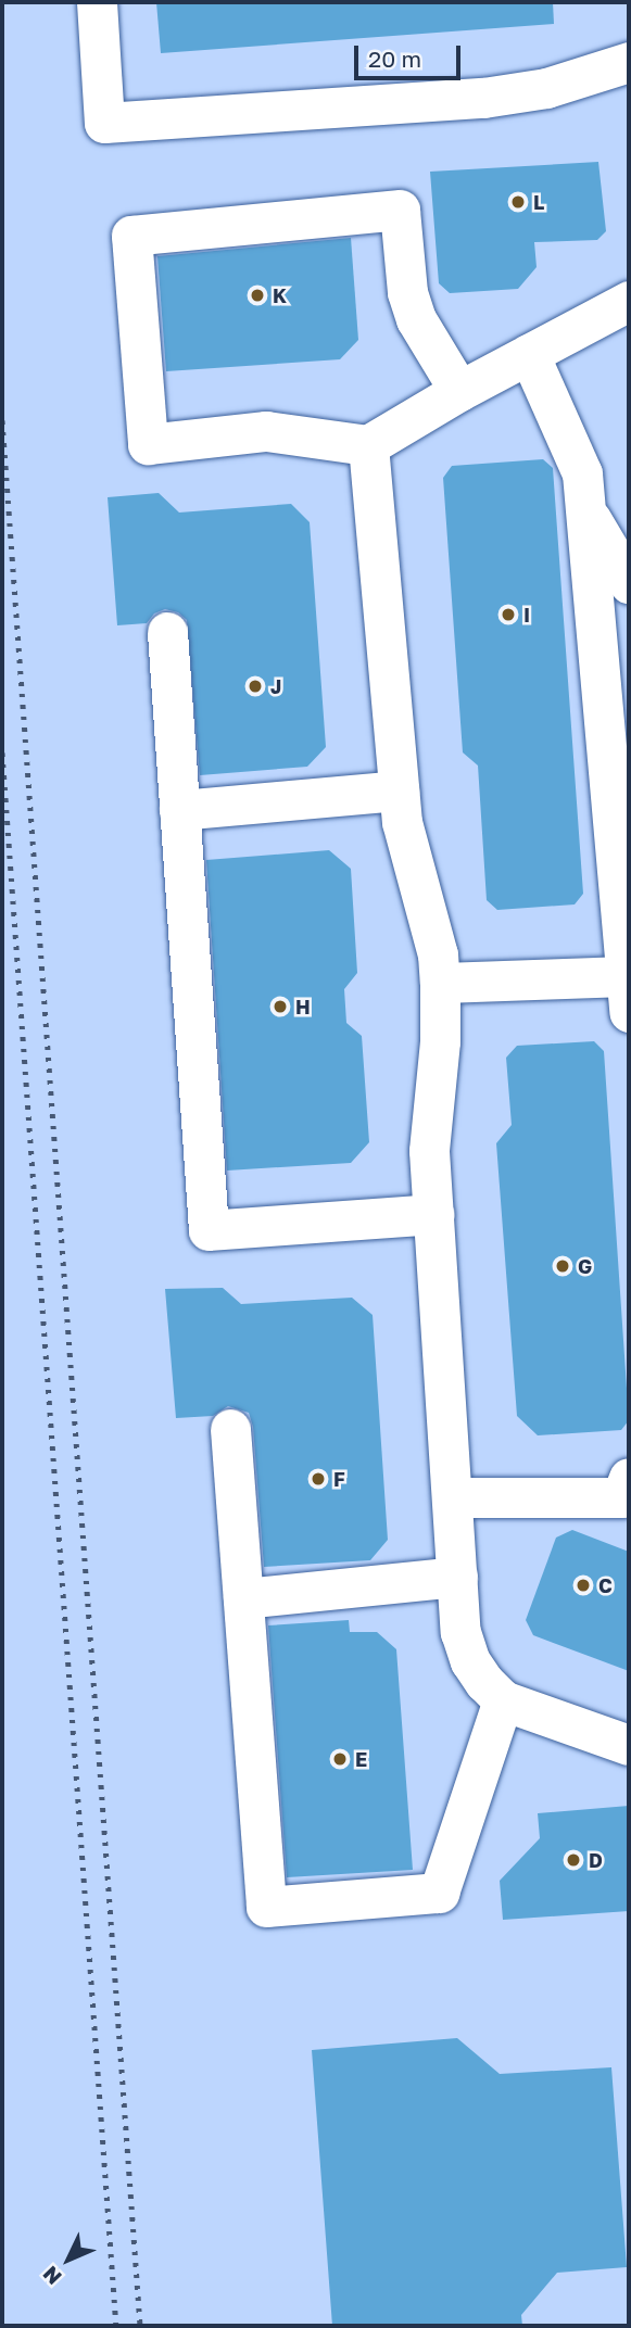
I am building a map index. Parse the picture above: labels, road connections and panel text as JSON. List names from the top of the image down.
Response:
{
  "places": [
    "L",
    "K",
    "I",
    "J",
    "H",
    "G",
    "F",
    "C",
    "E",
    "D"
  ],
  "scale_bar": "20 m",
  "north": "bottom left"
}
